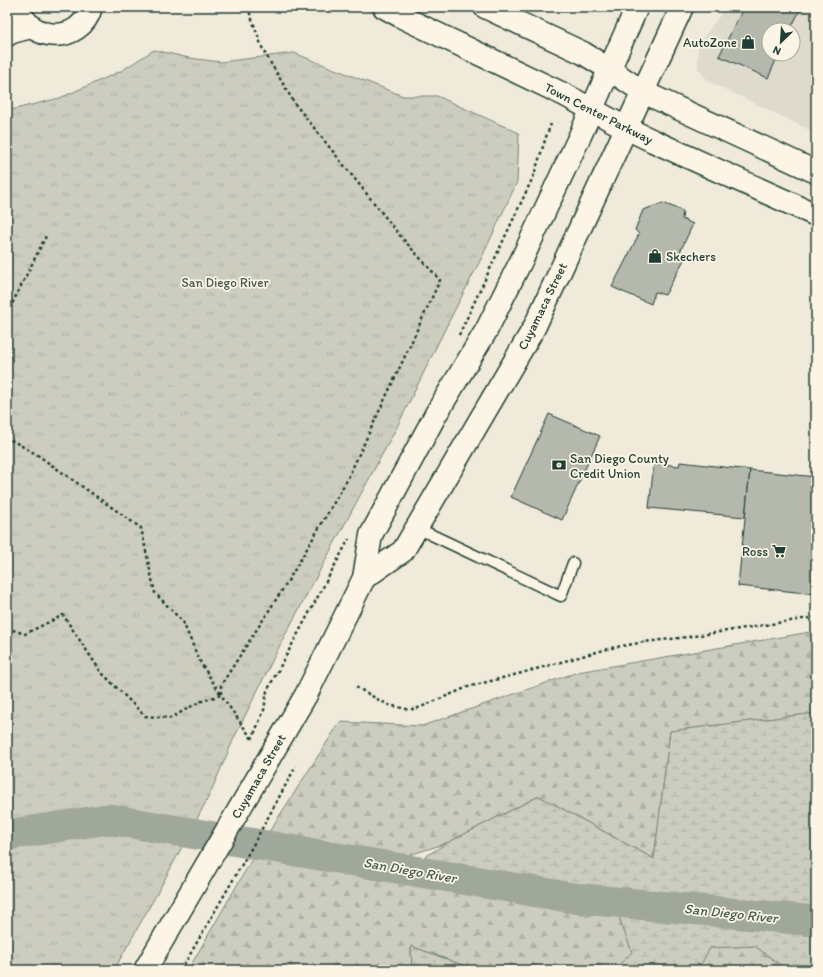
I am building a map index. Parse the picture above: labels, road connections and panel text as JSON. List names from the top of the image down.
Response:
{
  "streets": {
    "main road": ["Town Center Parkway", "Cuyamaca Street"]
  },
  "crossings": [
    ["Town Center Parkway", "Cuyamaca Street"]
  ],
  "water": ["San Diego River"],
  "parks": ["San Diego River"],
  "places": {
    "shop": ["AutoZone", "Skechers"],
    "bank": ["San Diego County Credit Union"],
    "supermarket": ["Ross"]
  },
  "north": "bottom left"
}
